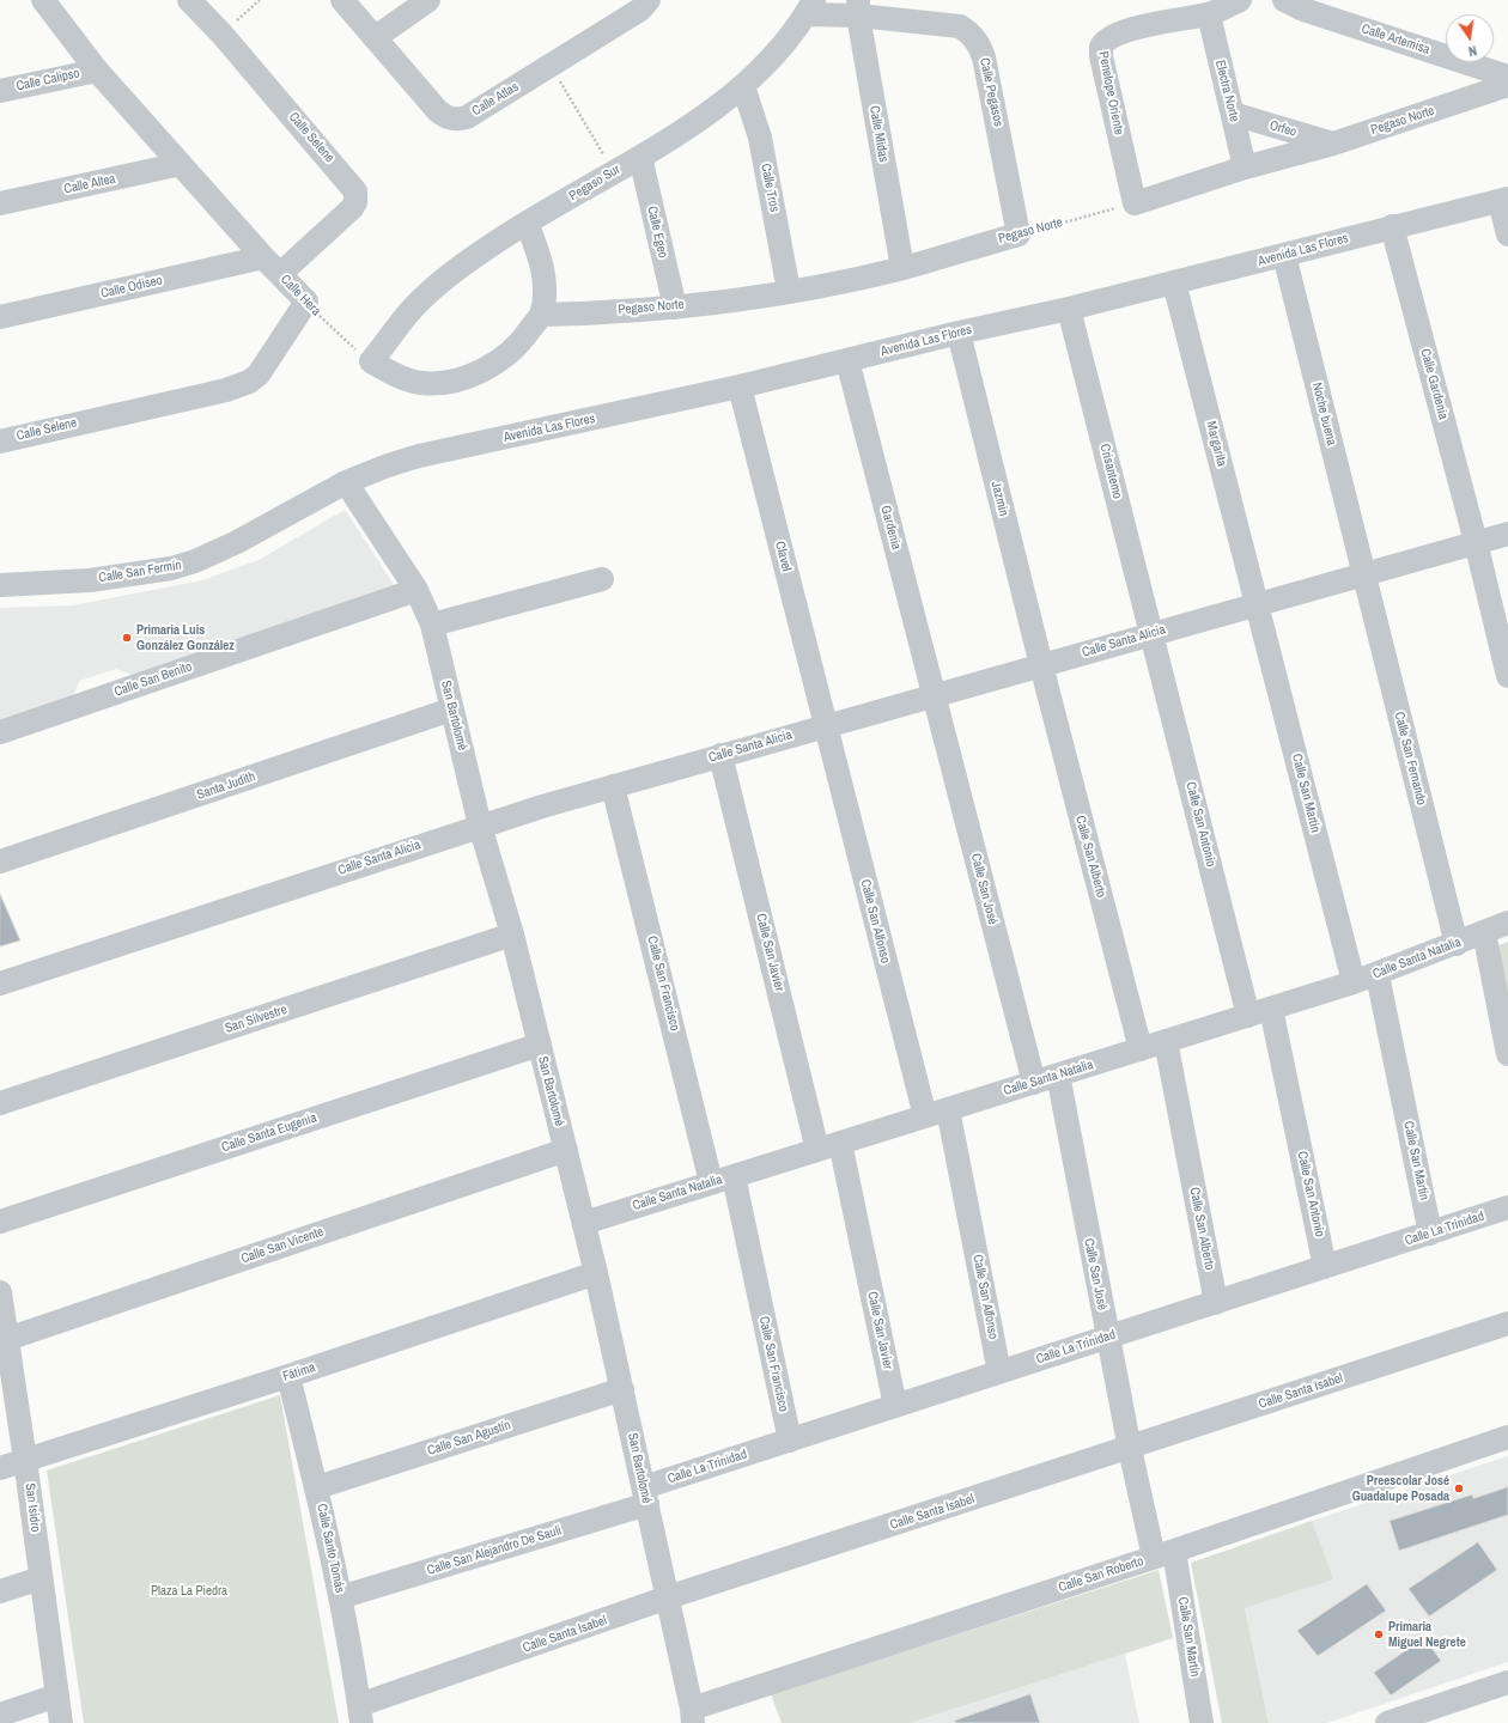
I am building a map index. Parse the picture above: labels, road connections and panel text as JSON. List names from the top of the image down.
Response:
{
  "streets": {
    "street": [
      "Calle Artemisa",
      "Calle Calipso",
      "Electra Norte",
      "Calle Pegasos",
      "Penelope Oriente",
      "Calle Atlas",
      "Pegaso Norte",
      "Orfeo",
      "Calle Midas",
      "Calle Selene",
      "Pegaso Sur",
      "Calle Altea",
      "Calle Tros",
      "Calle Egeo",
      "Avenida Las Flores",
      "Calle Odiseo",
      "Calle Hera",
      "Calle Gardenia",
      "Noche buena",
      "Margarita",
      "Crisantemo",
      "Jazmin",
      "Gardenia",
      "Clavel",
      "Calle San Fermín",
      "Calle Santa Alicia",
      "Calle San Benito",
      "San Bartolomé",
      "Calle San Fernando",
      "Santa Judith",
      "Calle San Martín",
      "Calle San Antonio",
      "Calle San Alberto",
      "Calle San José",
      "Calle San Alfonso",
      "Calle San Javier",
      "Calle Santa Natalia",
      "Calle San Francisco",
      "San Silvestre",
      "Calle Santa Eugenia",
      "Calle La Trinidad",
      "Calle San Vicente",
      "Fátima",
      "Calle Santa Isabel",
      "Calle San Agustín",
      "San Isidro",
      "Calle Santo Tomás",
      "Calle San Alejandro De Sauli",
      "Calle San Roberto"
    ]
  },
  "crossings": [
    ["Calle Calipso", "Calle Hera"],
    ["Electra Norte", "Penelope Oriente"],
    ["Electra Norte", "Pegaso Norte"],
    ["Electra Norte", "Orfeo"],
    ["Calle Pegasos", "Pegaso Norte"],
    ["Calle Pegasos", "Calle Midas"],
    ["Calle Pegasos", "Pegaso Sur"],
    ["Penelope Oriente", "Pegaso Norte"],
    ["Pegaso Norte", "Orfeo"],
    ["Pegaso Norte", "Calle Midas"],
    ["Pegaso Norte", "Calle Tros"],
    ["Pegaso Norte", "Calle Egeo"],
    ["Calle Selene", "Calle Hera"],
    ["Pegaso Sur", "Calle Tros"],
    ["Pegaso Sur", "Calle Egeo"],
    ["Pegaso Sur", "Calle Hera"],
    ["Calle Altea", "Calle Hera"],
    ["Avenida Las Flores", "Calle Gardenia"],
    ["Avenida Las Flores", "Noche buena"],
    ["Avenida Las Flores", "Margarita"],
    ["Avenida Las Flores", "Crisantemo"],
    ["Avenida Las Flores", "Jazmin"],
    ["Avenida Las Flores", "Gardenia"],
    ["Avenida Las Flores", "Clavel"],
    ["Avenida Las Flores", "Calle San Fermín"],
    ["Avenida Las Flores", "San Bartolomé"],
    ["Calle Odiseo", "Calle Hera"],
    ["Calle Gardenia", "Calle Santa Alicia"],
    ["Noche buena", "Calle Santa Alicia"],
    ["Noche buena", "Calle San Fernando"],
    ["Margarita", "Calle Santa Alicia"],
    ["Margarita", "Calle San Martín"],
    ["Crisantemo", "Calle Santa Alicia"],
    ["Crisantemo", "Calle San Antonio"],
    ["Jazmin", "Calle Santa Alicia"],
    ["Jazmin", "Calle San Alberto"],
    ["Gardenia", "Calle Santa Alicia"],
    ["Gardenia", "Calle San José"],
    ["Clavel", "Calle Santa Alicia"],
    ["Clavel", "Calle San Alfonso"],
    ["Calle San Fermín", "San Bartolomé"],
    ["Calle Santa Alicia", "San Bartolomé"],
    ["Calle Santa Alicia", "Calle San Fernando"],
    ["Calle Santa Alicia", "Calle San Martín"],
    ["Calle Santa Alicia", "Calle San Antonio"],
    ["Calle Santa Alicia", "Calle San Alberto"],
    ["Calle Santa Alicia", "Calle San José"],
    ["Calle Santa Alicia", "Calle San Alfonso"],
    ["Calle Santa Alicia", "Calle San Javier"],
    ["Calle Santa Alicia", "Calle San Francisco"],
    ["Calle San Benito", "San Bartolomé"],
    ["San Bartolomé", "Santa Judith"],
    ["San Bartolomé", "Calle Santa Natalia"],
    ["San Bartolomé", "San Silvestre"],
    ["San Bartolomé", "Calle Santa Eugenia"],
    ["San Bartolomé", "Calle La Trinidad"],
    ["San Bartolomé", "Calle San Vicente"],
    ["San Bartolomé", "Fátima"],
    ["San Bartolomé", "Calle Santa Isabel"],
    ["San Bartolomé", "Calle San Agustín"],
    ["San Bartolomé", "Calle San Alejandro De Sauli"],
    ["San Bartolomé", "Calle San Roberto"],
    ["Calle San Fernando", "Calle Santa Natalia"],
    ["Calle San Martín", "Calle San José"],
    ["Calle San Martín", "Calle Santa Natalia"],
    ["Calle San Martín", "Calle La Trinidad"],
    ["Calle San Martín", "Calle San Roberto"],
    ["Calle San Antonio", "Calle Santa Natalia"],
    ["Calle San Antonio", "Calle La Trinidad"],
    ["Calle San Alberto", "Calle Santa Natalia"],
    ["Calle San Alberto", "Calle La Trinidad"],
    ["Calle San José", "Calle Santa Natalia"],
    ["Calle San José", "Calle La Trinidad"],
    ["Calle San José", "Calle Santa Isabel"],
    ["Calle San José", "Calle San Roberto"],
    ["Calle San Alfonso", "Calle Santa Natalia"],
    ["Calle San Alfonso", "Calle La Trinidad"],
    ["Calle San Javier", "Calle Santa Natalia"],
    ["Calle San Javier", "Calle La Trinidad"],
    ["Calle Santa Natalia", "Calle San Francisco"],
    ["Calle San Francisco", "Calle La Trinidad"],
    ["Calle La Trinidad", "Calle San Alejandro De Sauli"],
    ["Calle San Vicente", "San Isidro"],
    ["Fátima", "San Isidro"],
    ["Fátima", "Calle Santo Tomás"],
    ["Calle Santa Isabel", "Calle Santo Tomás"],
    ["Calle San Agustín", "Calle Santo Tomás"],
    ["Calle Santo Tomás", "Calle San Alejandro De Sauli"]
  ],
  "parks": ["Plaza La Piedra"],
  "places": ["Primaria Luis González González", "Preescolar José Guadalupe Posada", "Primaria Miguel Negrete"],
  "north": "bottom"
}
